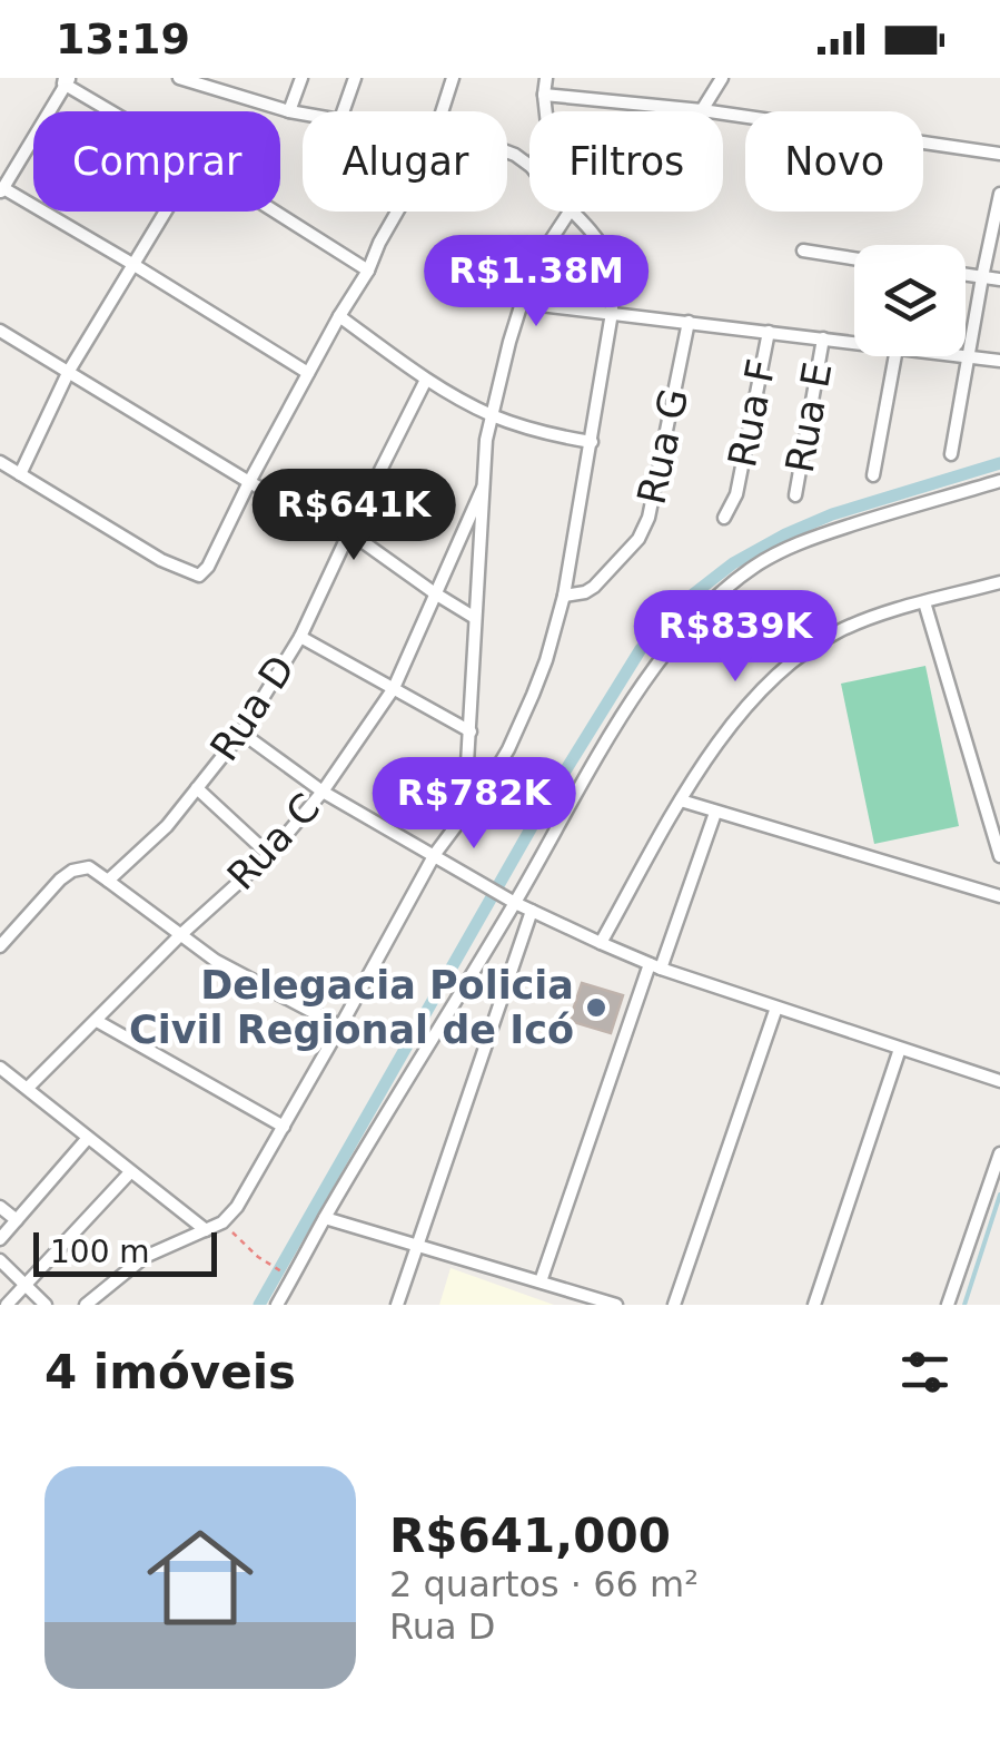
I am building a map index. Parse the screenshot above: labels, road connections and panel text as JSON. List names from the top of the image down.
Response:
{
  "streets": {
    "street": [
      "Rua F",
      "Rua E",
      "Rua G",
      "Rua D",
      "Rua C"
    ]
  },
  "places": ["Delegacia Policia Civil Regional de Icó"],
  "scale_bar": "100 m",
  "page": {
    "status": "13:19",
    "chip": [
      "Comprar",
      "Alugar",
      "Filtros",
      "Novo"
    ],
    "price": [
      "R$1.38M",
      "R$641K",
      "R$839K",
      "R$782K"
    ],
    "scale": "100 m",
    "heading": "4 imóveis",
    "list": [
      {
        "name": "R$641,000",
        "note": "2 quartos · 66 m² · Rua D"
      }
    ]
  }
}
